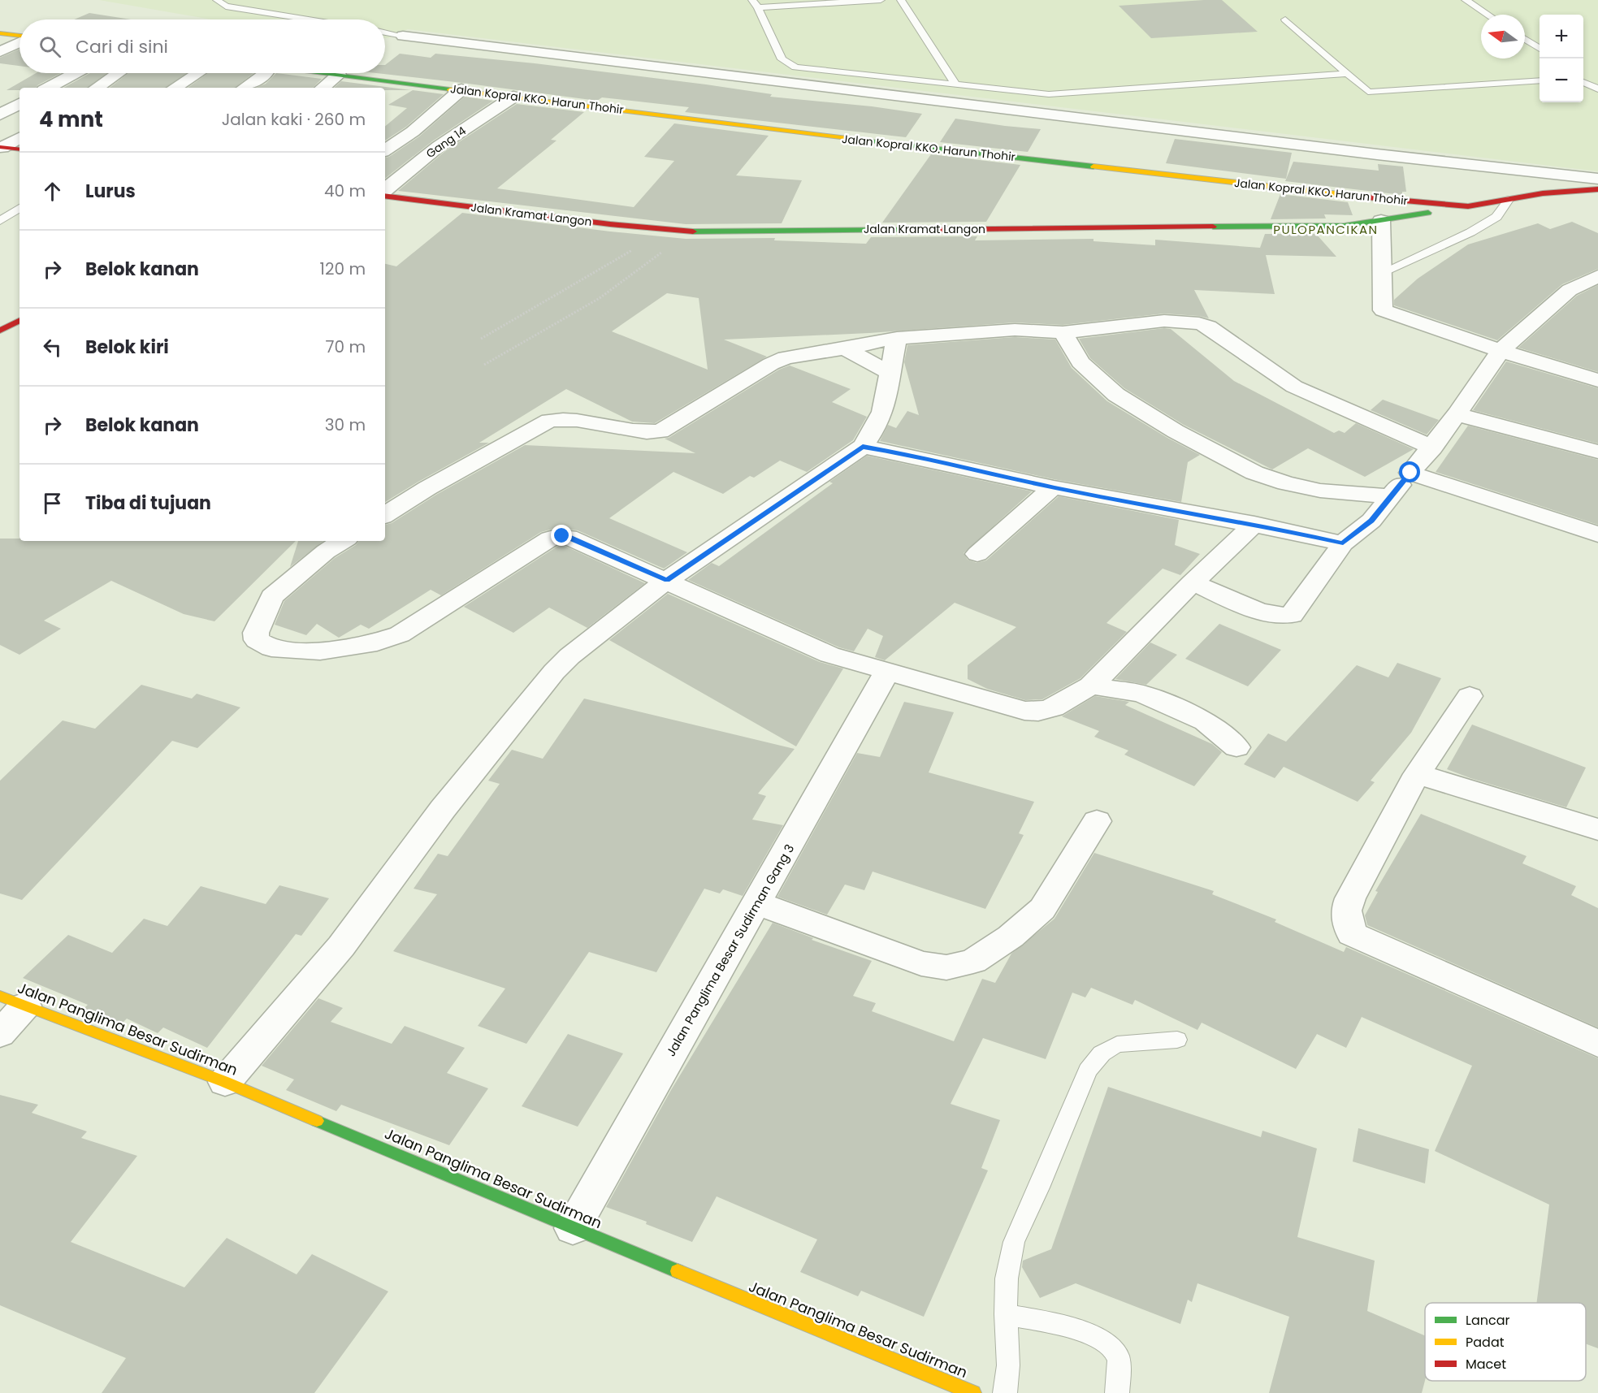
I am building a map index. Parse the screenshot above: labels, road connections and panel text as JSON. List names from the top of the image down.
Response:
{
  "streets": {
    "main road": ["Jalan Kopral KKO. Harun Thohir", "Jalan Kramat Langon", "Jalan Panglima Besar Sudirman"],
    "street": ["Gang 14", "Jalan Panglima Besar Sudirman Gang 3"]
  },
  "crossings": [
    ["Jalan Kopral KKO. Harun Thohir", "Gang 14"],
    ["Jalan Kopral KKO. Harun Thohir", "Jalan Kramat Langon"],
    ["Jalan Panglima Besar Sudirman Gang 3", "Jalan Panglima Besar Sudirman"]
  ],
  "districts": ["PULOPANCIKAN"],
  "legend": ["Lancar", "Padat", "Macet"],
  "north": "left",
  "page": {
    "map_buttons": ["+", "−"],
    "search": "Cari di sini",
    "heading": ["4 mnt", "Jalan kaki · 260 m"],
    "list": [
      ["Lurus", "40 m"],
      ["Belok kanan", "120 m"],
      ["Belok kiri", "70 m"],
      ["Belok kanan", "30 m"],
      "Tiba di tujuan"
    ]
  }
}
